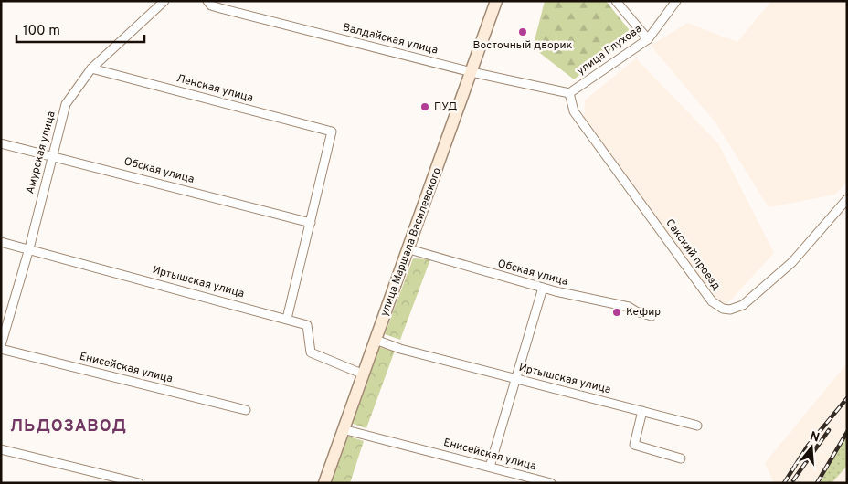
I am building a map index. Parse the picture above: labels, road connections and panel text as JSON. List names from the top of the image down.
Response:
{
  "streets": {
    "main road": ["улица Маршала Василевского"],
    "street": [
      "Валдайская улица",
      "улица Глухова",
      "Ленская улица",
      "Амурская улица",
      "Обская улица",
      "Сакский проезд",
      "Иртышская улица",
      "Енисейская улица"
    ]
  },
  "crossings": [
    ["Валдайская улица", "улица Глухова"],
    ["Валдайская улица", "улица Маршала Василевского"],
    ["Валдайская улица", "Сакский проезд"],
    ["улица Глухова", "Сакский проезд"],
    ["Ленская улица", "Амурская улица"],
    ["Ленская улица", "Обская улица"],
    ["Амурская улица", "Обская улица"],
    ["Амурская улица", "Иртышская улица"],
    ["Амурская улица", "Енисейская улица"],
    ["Обская улица", "улица Маршала Василевского"],
    ["улица Маршала Василевского", "Иртышская улица"],
    ["улица Маршала Василевского", "Енисейская улица"]
  ],
  "districts": ["ЛЬДОЗАВОД"],
  "places": ["Восточный дворик", "ПУД", "Кефир"],
  "scale_bar": "100 m",
  "north": "top"
}
